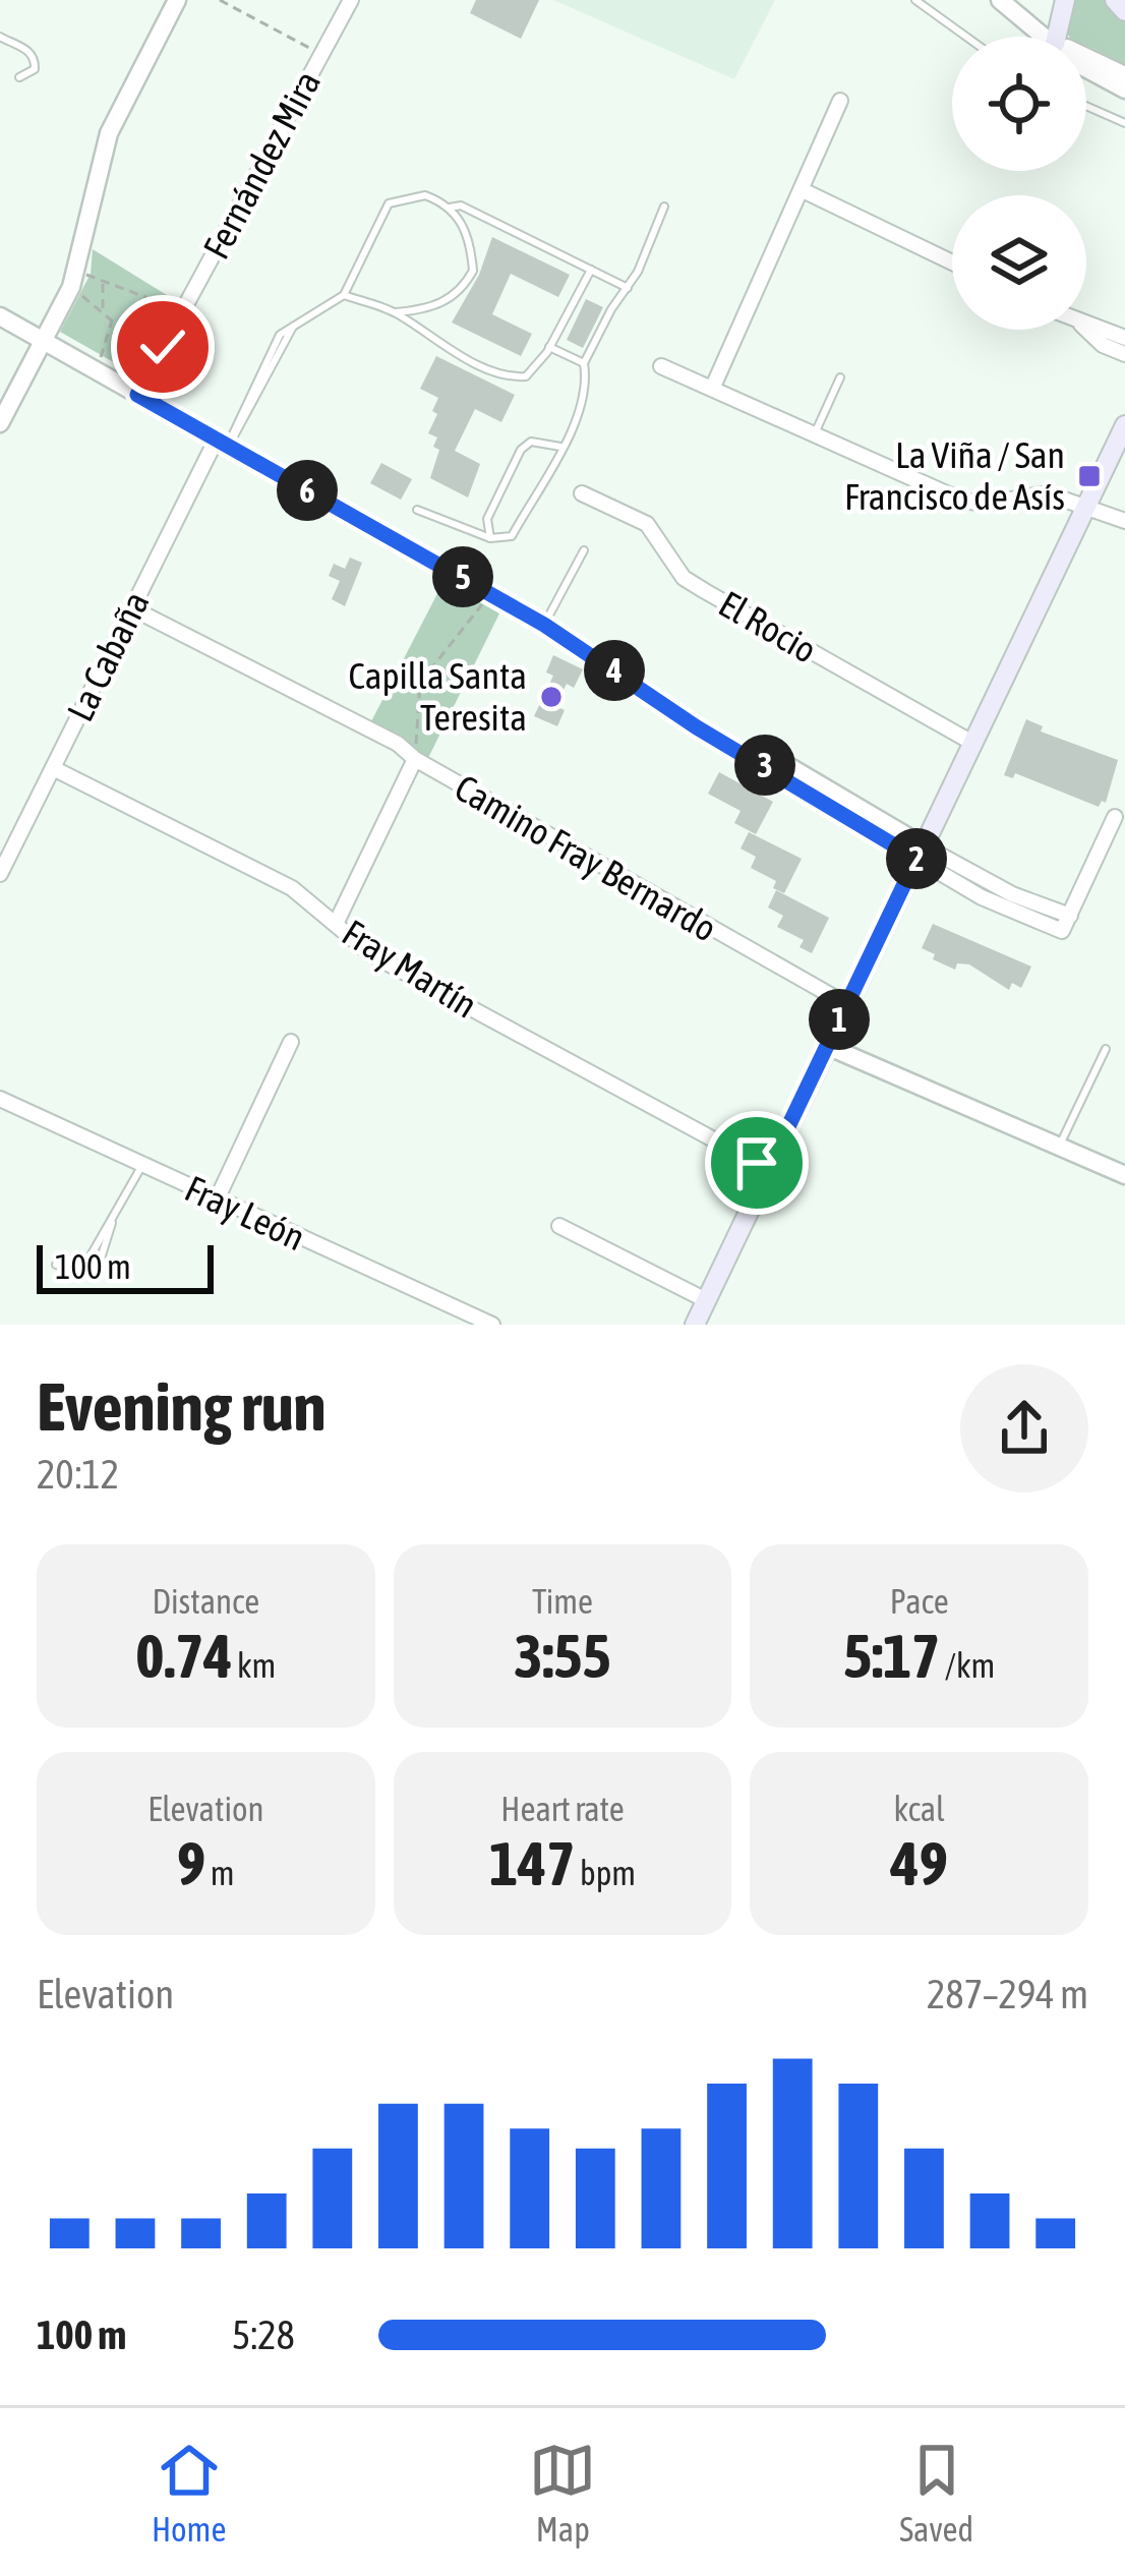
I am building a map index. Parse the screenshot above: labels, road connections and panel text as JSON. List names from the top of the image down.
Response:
{
  "streets": {
    "street": [
      "Fernández Mira",
      "El Rocio",
      "La Cabaña",
      "Camino Fray Bernardo",
      "Fray Martín",
      "Fray León"
    ]
  },
  "crossings": [
    ["La Cabaña", "Camino Fray Bernardo"],
    ["La Cabaña", "Fray Martín"]
  ],
  "places": {
    "transit": ["La Viña / San Francisco de Asís"],
    "other": ["Capilla Santa Teresita"]
  },
  "scale_bar": "100 m",
  "page": {
    "pins": [
      "6",
      "5",
      "4",
      "3",
      "2",
      "1"
    ],
    "scale": "100 m",
    "heading": ["Evening run", "20:12"],
    "stats": [
      ["Distance", "0.74 km"],
      ["Time", "3:55"],
      ["Pace", "5:17 /km"],
      ["Elevation", "9 m"],
      ["Heart rate", "147 bpm"],
      ["kcal", "49"]
    ],
    "chart": ["Elevation", "287–294 m"],
    "list": [
      {
        "name": "100 m",
        "note": "5:28"
      }
    ],
    "tabs": ["Home", "Map", "Saved"]
  }
}
